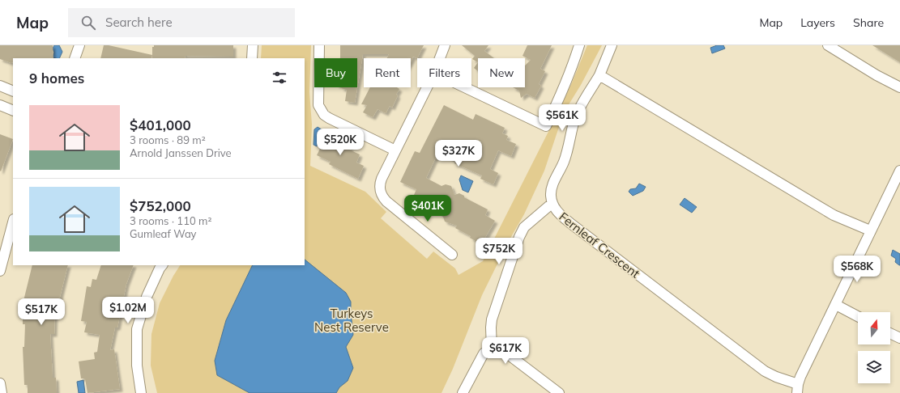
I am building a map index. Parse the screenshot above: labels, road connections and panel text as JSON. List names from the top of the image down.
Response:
{
  "streets": {
    "street": ["Fernleaf Crescent"]
  },
  "parks": ["Turkeys Nest Reserve"],
  "north": "top",
  "page": {
    "header": "Map",
    "search": "Search here",
    "nav": ["Map", "Layers", "Share"],
    "chip": [
      "Buy",
      "Rent",
      "Filters",
      "New"
    ],
    "heading": "9 homes",
    "list": [
      {
        "name": "$401,000",
        "note": "3 rooms · 89 m² · Arnold Janssen Drive"
      },
      {
        "name": "$752,000",
        "note": "3 rooms · 110 m² · Gumleaf Way"
      }
    ],
    "price": [
      "$561K",
      "$520K",
      "$327K",
      "$401K",
      "$752K",
      "$568K",
      "$1.02M",
      "$517K",
      "$617K"
    ]
  }
}
